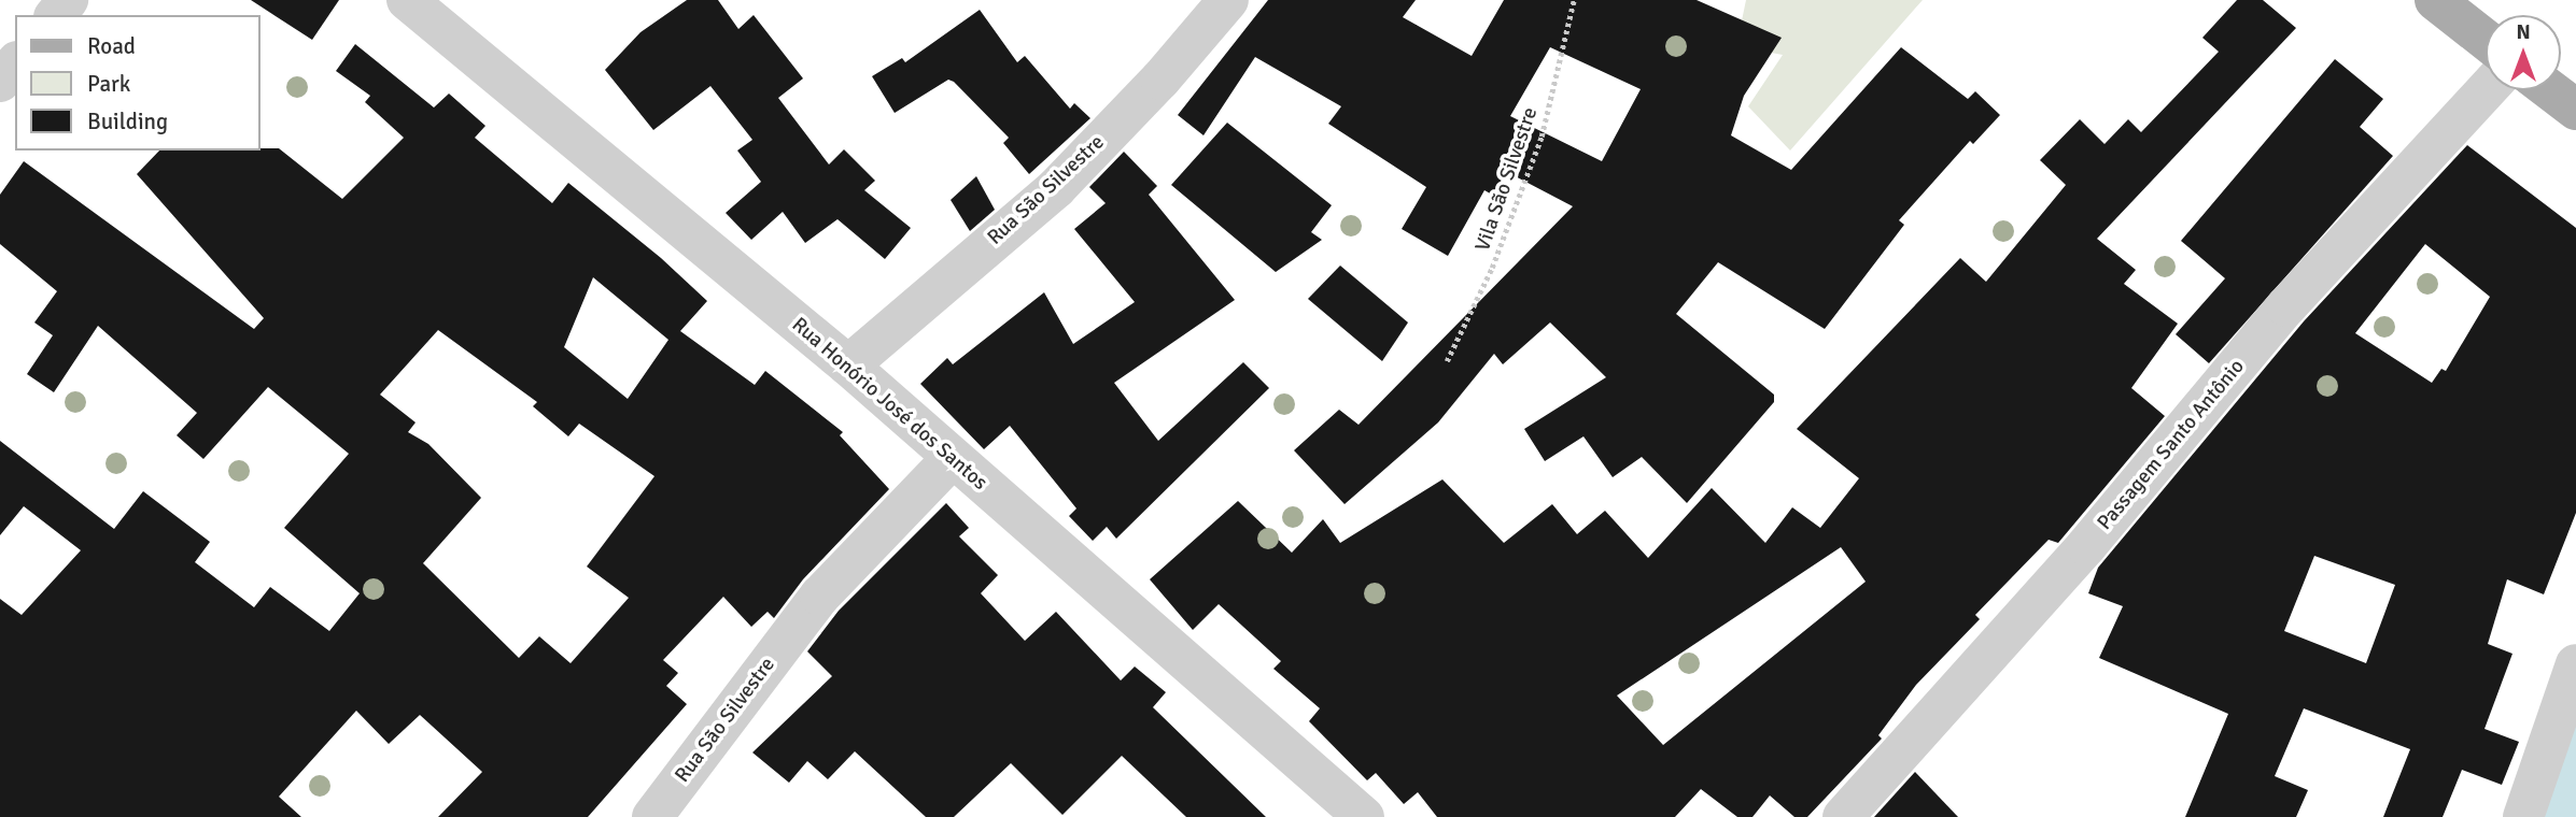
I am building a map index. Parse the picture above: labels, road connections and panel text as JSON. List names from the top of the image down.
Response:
{
  "streets": {
    "street": ["Rua São Silvestre", "Rua Honório José dos Santos", "Passagem Santo Antônio"],
    "path": ["Vila São Silvestre"]
  },
  "crossings": [
    ["Rua São Silvestre", "Rua Honório José dos Santos"]
  ],
  "legend": ["Road", "Park", "Building"],
  "north": "top"
}
